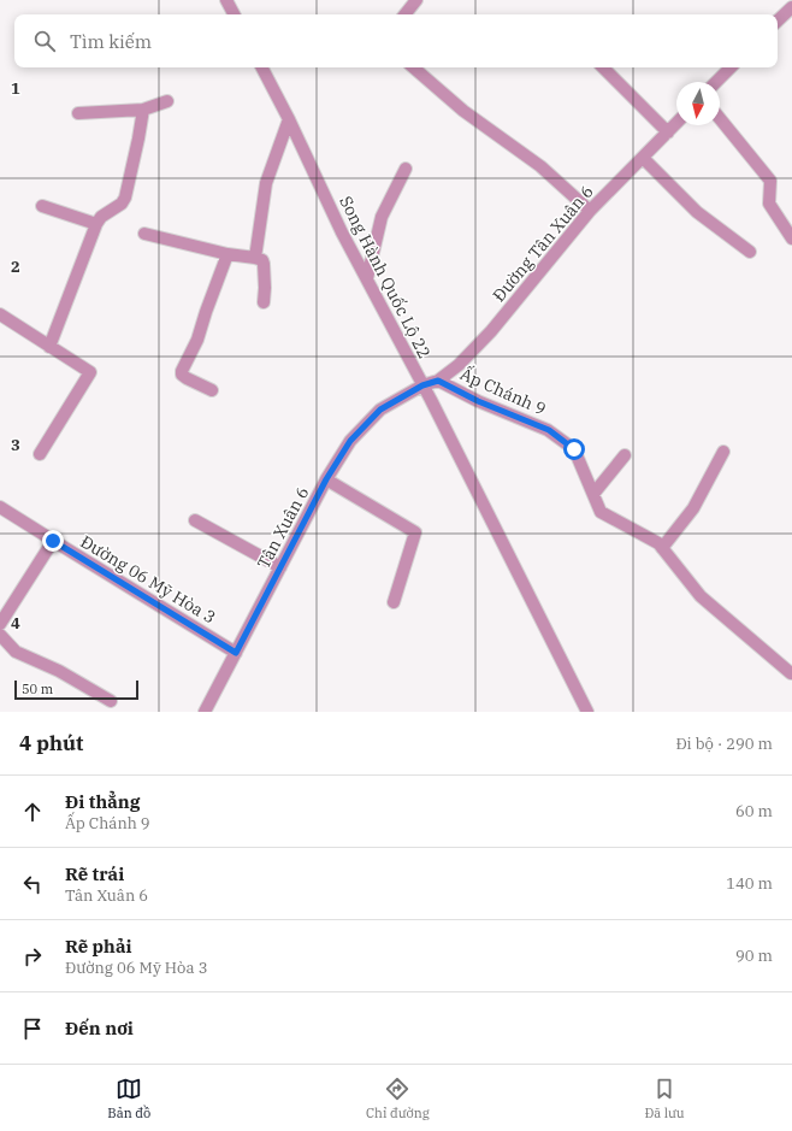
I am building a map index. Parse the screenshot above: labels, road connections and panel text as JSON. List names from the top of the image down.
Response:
{
  "streets": {
    "street": [
      "Đường Tân Xuân 6",
      "Song Hành Quốc Lộ 22",
      "Ấp Chánh 9",
      "Tân Xuân 6",
      "Đường 06 Mỹ Hòa 3"
    ]
  },
  "crossings": [
    ["Đường Tân Xuân 6", "Song Hành Quốc Lộ 22"],
    ["Đường Tân Xuân 6", "Ấp Chánh 9"],
    ["Đường Tân Xuân 6", "Tân Xuân 6"],
    ["Song Hành Quốc Lộ 22", "Tân Xuân 6"],
    ["Tân Xuân 6", "Đường 06 Mỹ Hòa 3"]
  ],
  "scale_bar": "50 m",
  "north": "bottom",
  "page": {
    "search": "Tìm kiếm",
    "scale": "50 m",
    "heading": ["4 phút", "Đi bộ · 290 m"],
    "list": [
      ["Đi thẳng", "Ấp Chánh 9", "60 m"],
      ["Rẽ trái", "Tân Xuân 6", "140 m"],
      ["Rẽ phải", "Đường 06 Mỹ Hòa 3", "90 m"],
      "Đến nơi"
    ],
    "nav": ["Bản đồ", "Chỉ đường", "Đã lưu"]
  },
  "grid": {
    "rows": [
      "1",
      "2",
      "3",
      "4"
    ]
  }
}
